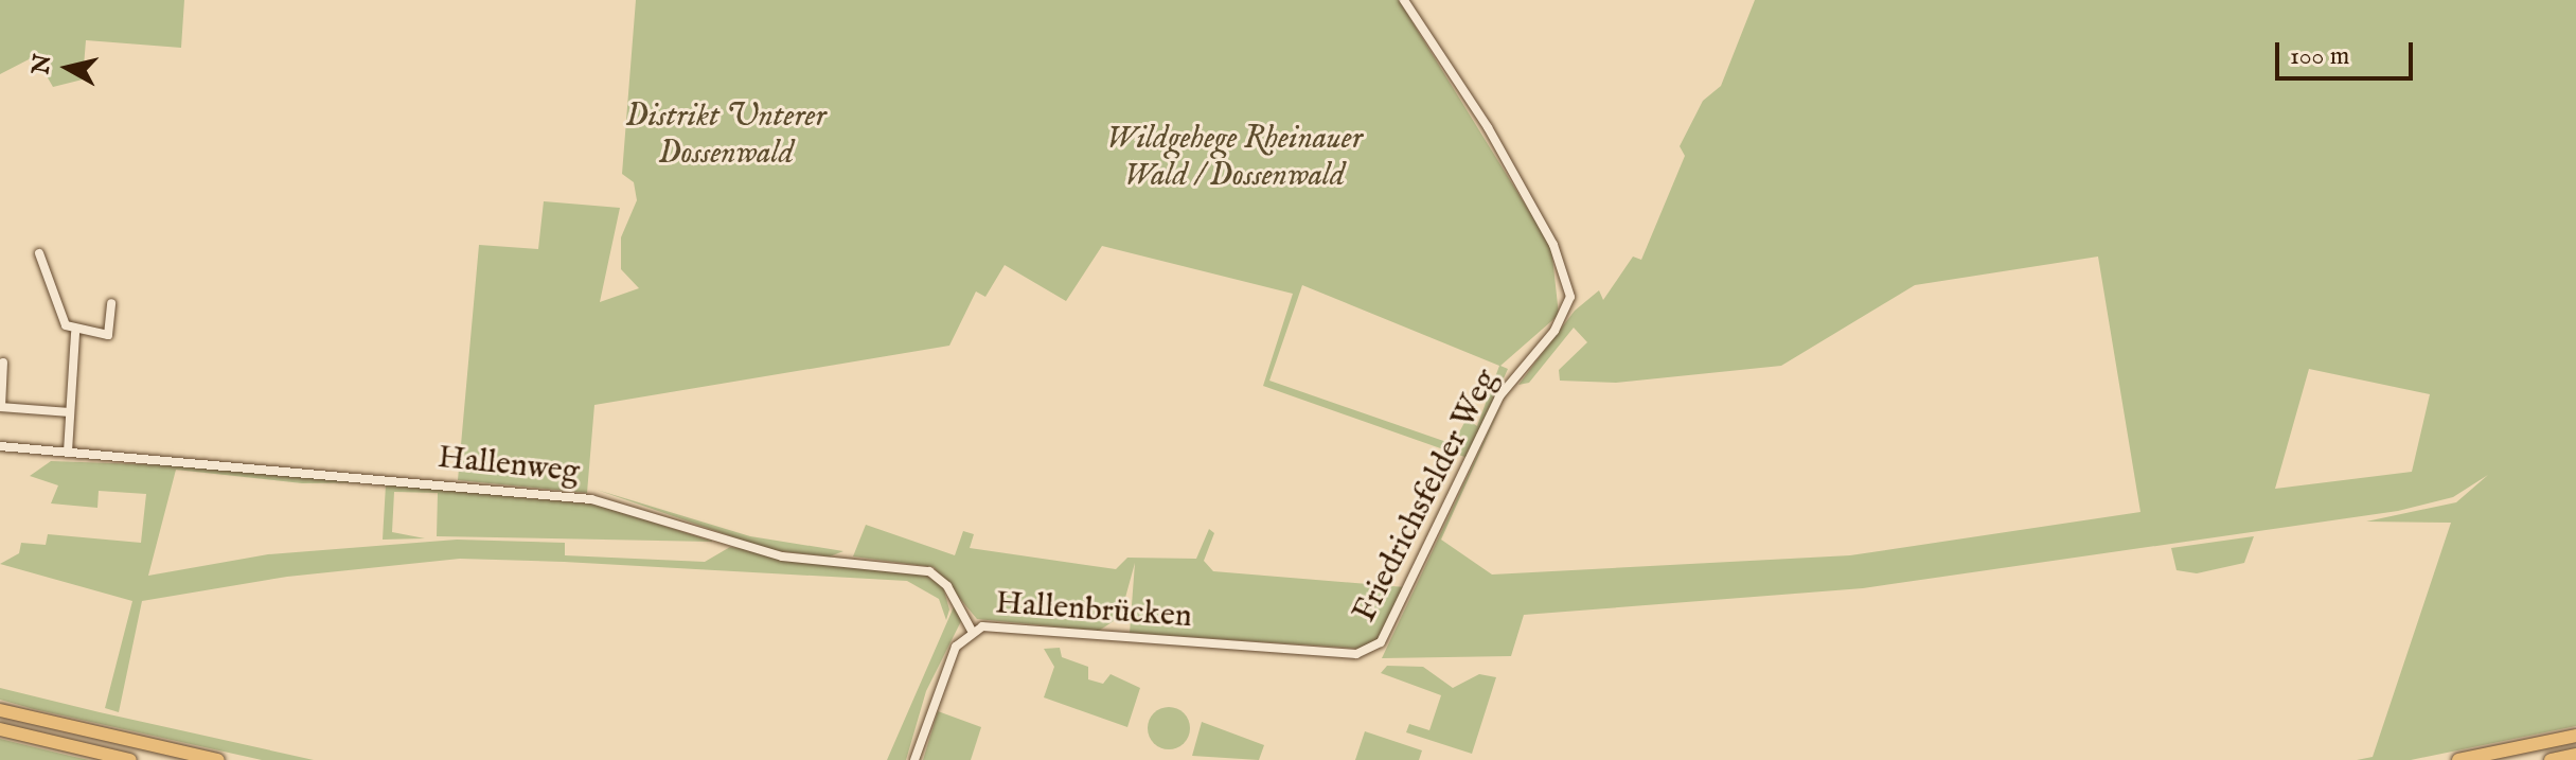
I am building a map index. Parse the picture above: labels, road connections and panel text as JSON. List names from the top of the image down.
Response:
{
  "streets": {
    "street": ["Hallenweg", "Friedrichsfelder Weg", "Hallenbrücken"]
  },
  "crossings": [
    ["Hallenweg", "Hallenbrücken"],
    ["Friedrichsfelder Weg", "Hallenbrücken"]
  ],
  "parks": ["Distrikt Unterer Dossenwald", "Wildgehege Rheinauer Wald / Dossenwald"],
  "scale_bar": "100 m",
  "north": "left"
}
